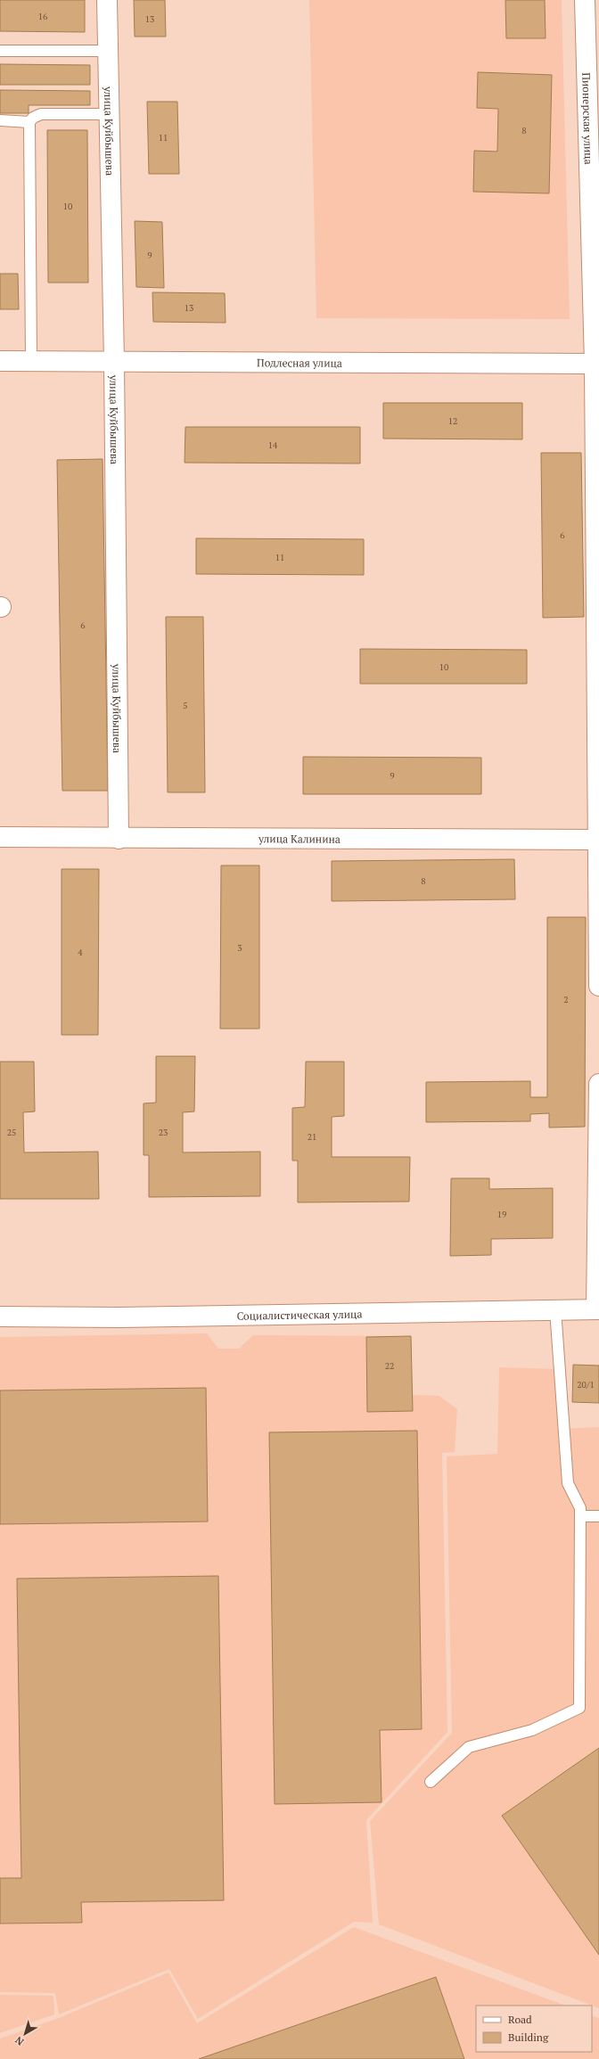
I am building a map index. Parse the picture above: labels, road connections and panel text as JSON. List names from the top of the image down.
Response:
{
  "streets": {
    "street": [
      "Пионерская улица",
      "улица Куйбышева",
      "Подлесная улица",
      "улица Калинина",
      "Социалистическая улица"
    ]
  },
  "crossings": [
    ["Пионерская улица", "Подлесная улица"],
    ["Пионерская улица", "улица Калинина"],
    ["улица Куйбышева", "Подлесная улица"],
    ["улица Куйбышева", "улица Калинина"]
  ],
  "house_numbers": [
    "16",
    "13",
    "8",
    "11",
    "10",
    "9",
    "13",
    "12",
    "14",
    "6",
    "11",
    "6",
    "10",
    "5",
    "9",
    "8",
    "3",
    "4",
    "2",
    "25",
    "23",
    "21",
    "19",
    "22",
    "20/1"
  ],
  "legend": ["Road", "Building"],
  "north": "bottom left"
}
